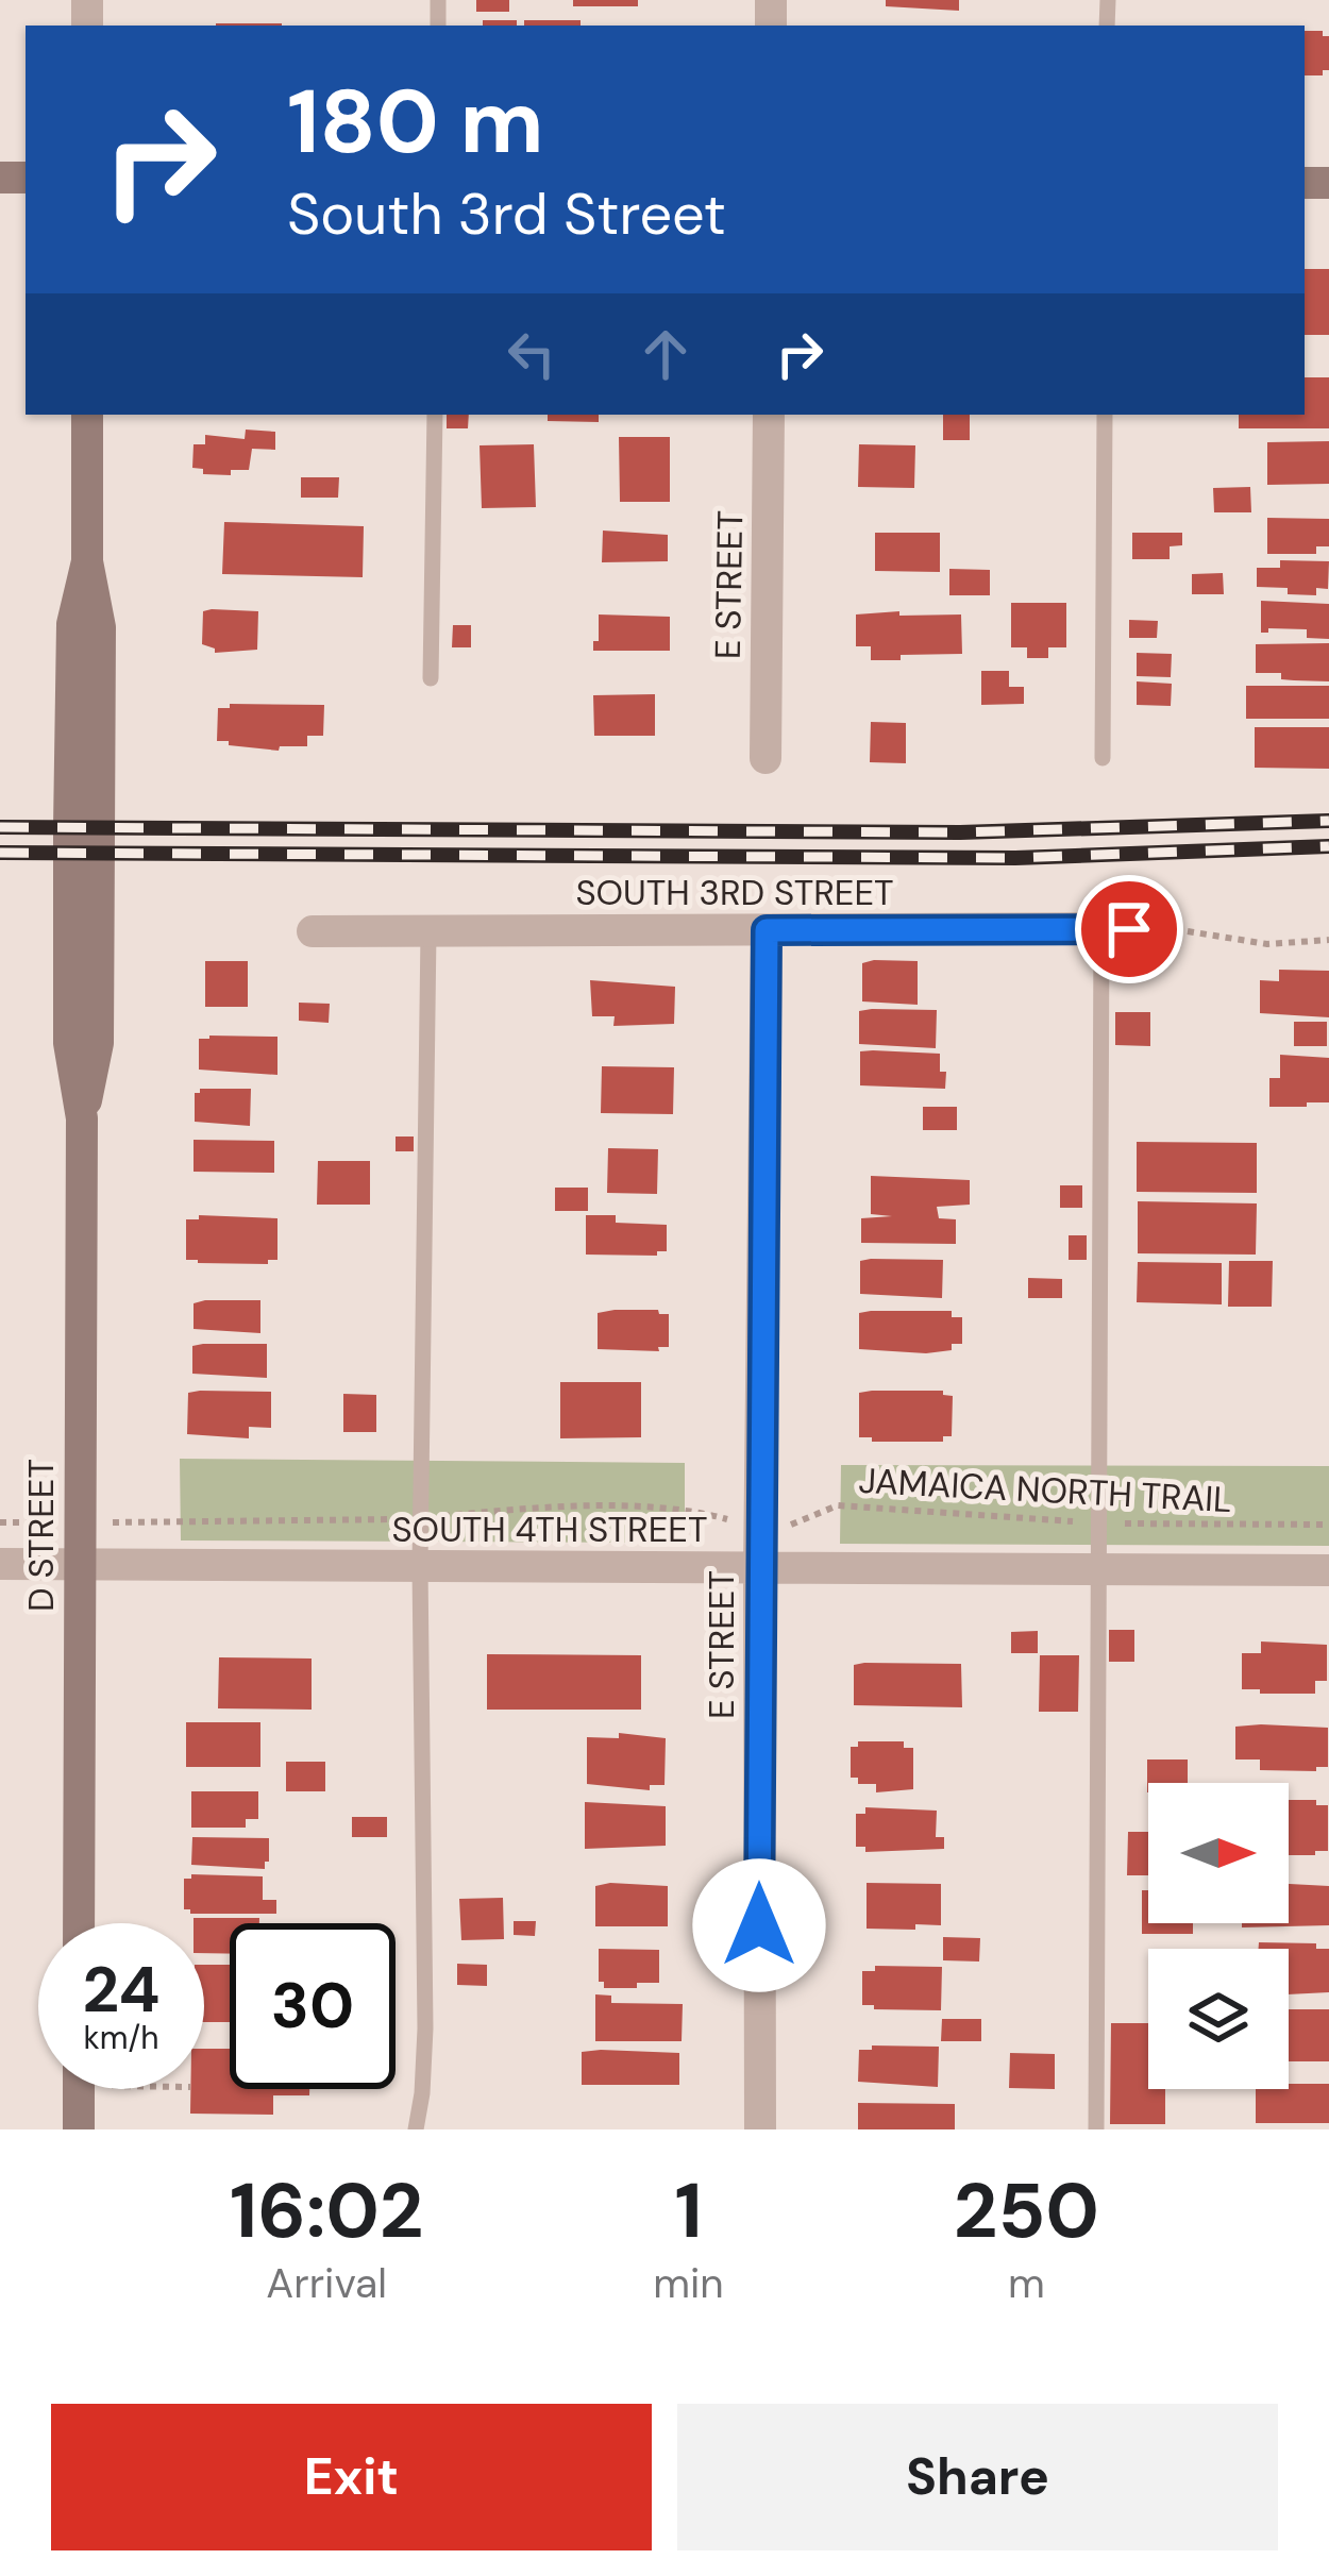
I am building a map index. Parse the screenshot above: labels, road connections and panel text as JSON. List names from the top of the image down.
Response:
{
  "streets": {
    "street": [
      "E STREET",
      "SOUTH 3RD STREET",
      "SOUTH 4TH STREET",
      "D STREET"
    ],
    "path": ["JAMAICA NORTH TRAIL"]
  },
  "crossings": [
    ["E STREET", "SOUTH 3RD STREET"],
    ["E STREET", "JAMAICA NORTH TRAIL"],
    ["E STREET", "SOUTH 4TH STREET"],
    ["JAMAICA NORTH TRAIL", "D STREET"],
    ["SOUTH 4TH STREET", "D STREET"]
  ],
  "north": "right",
  "page": {
    "turn": ["180 m", "South 3rd Street"],
    "speed": "24 km/h",
    "limit": "30",
    "eta": [
      "16:02",
      "Arrival",
      "1",
      "min",
      "250",
      "m"
    ],
    "buttons": ["Exit", "Share"]
  }
}
